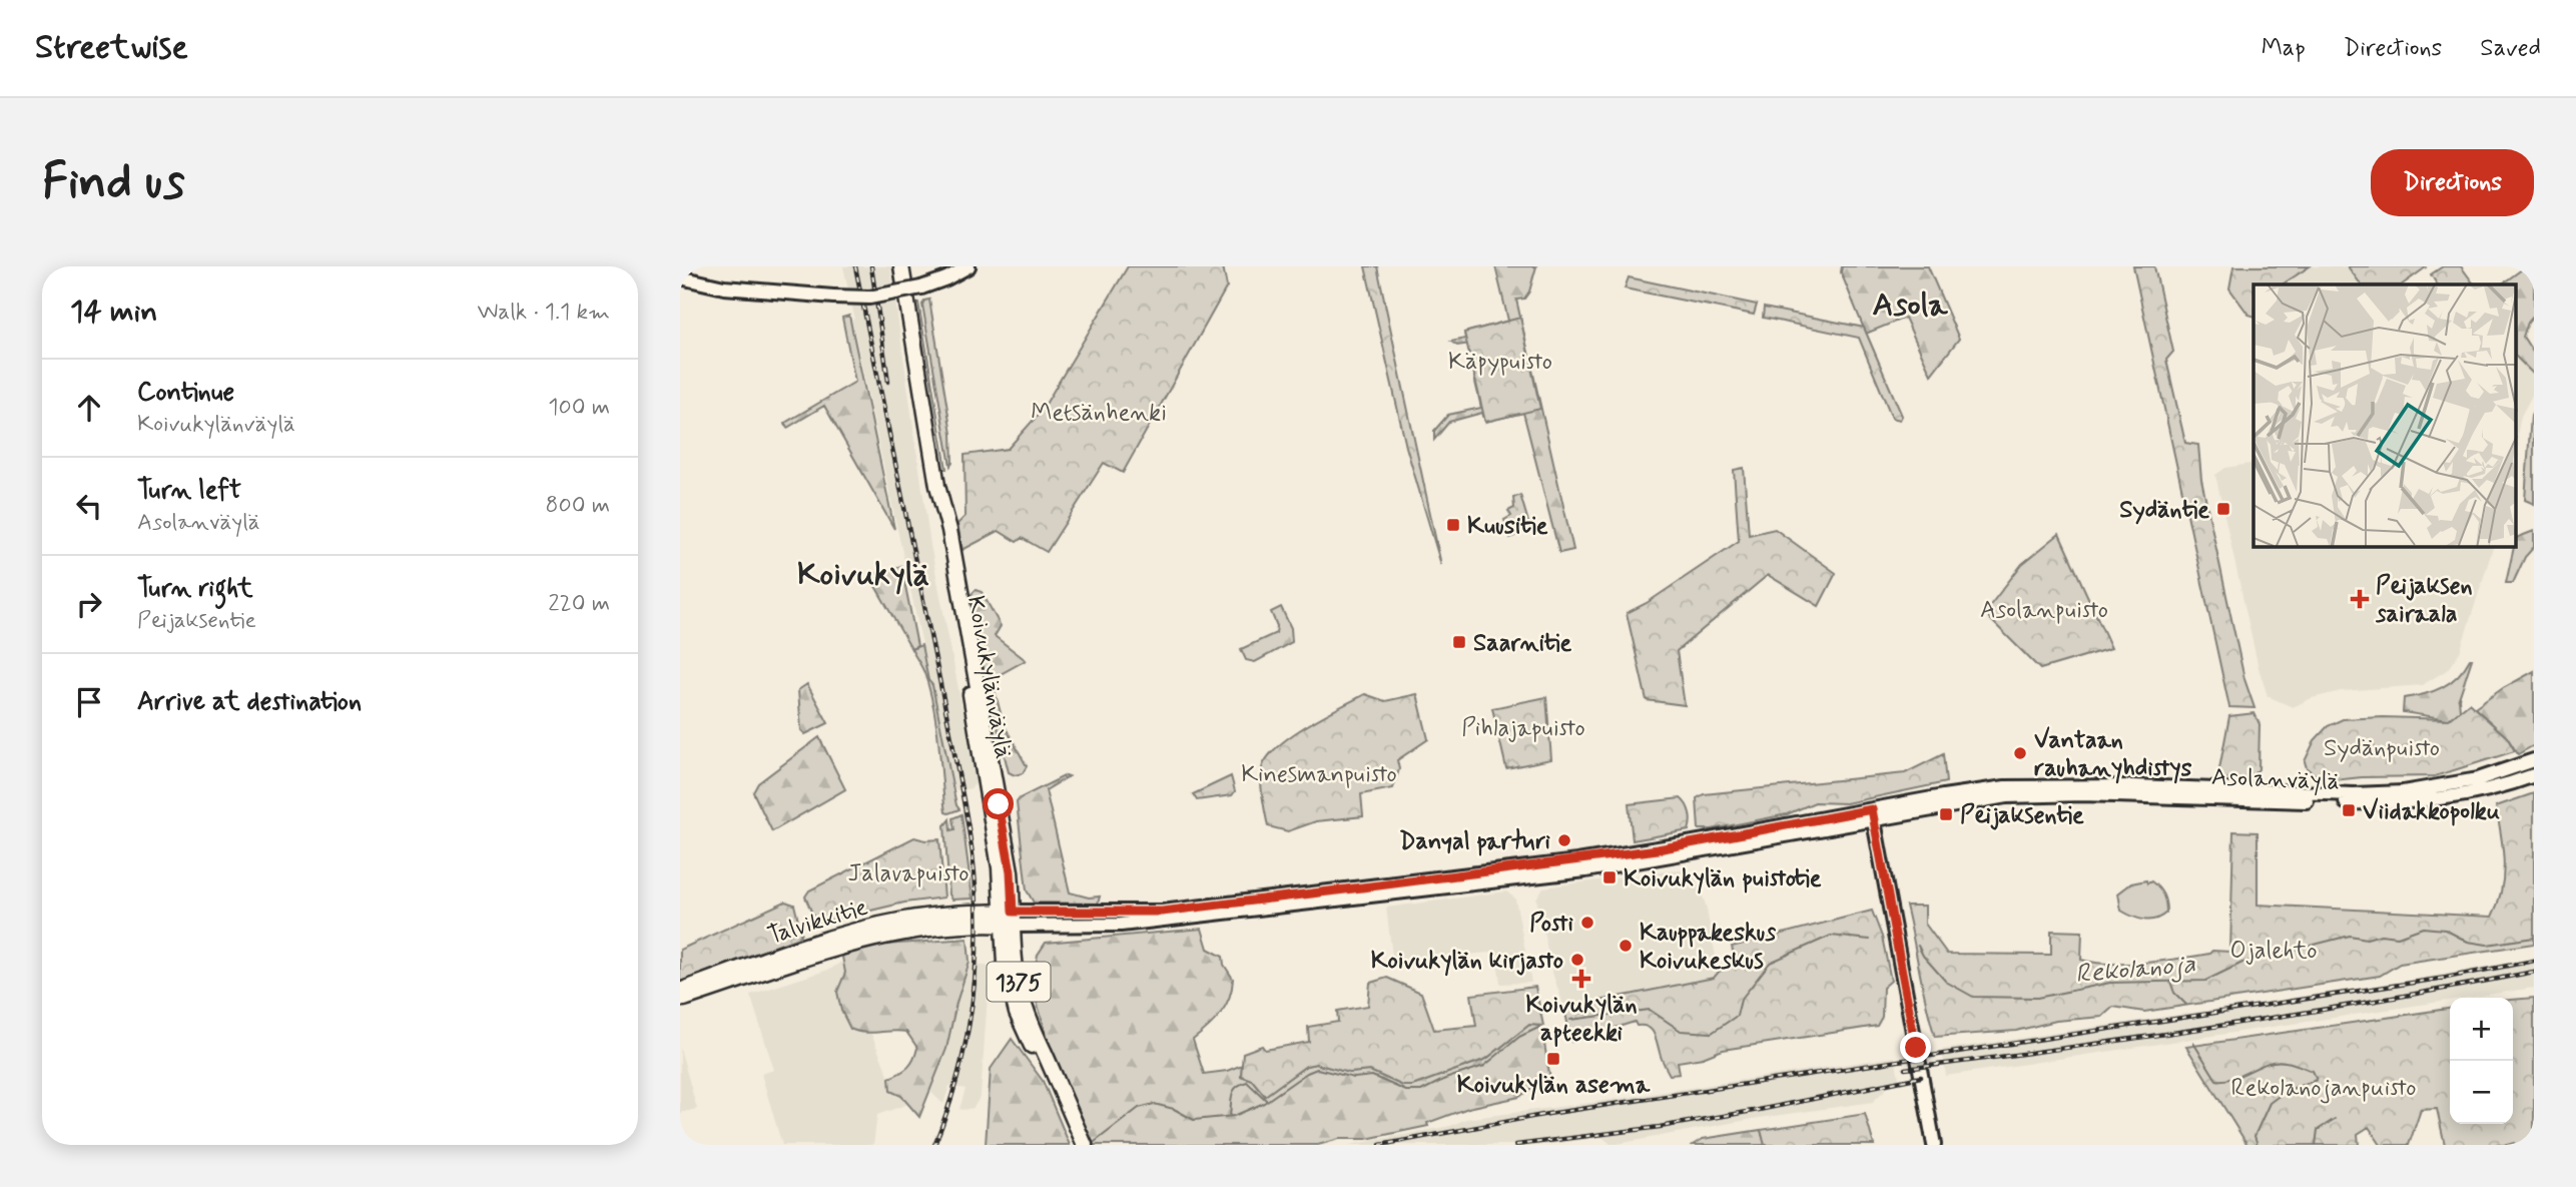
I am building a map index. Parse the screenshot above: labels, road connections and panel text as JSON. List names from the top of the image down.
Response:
{
  "streets": {
    "main road": [
      "Koivukylänväylä",
      "Asolanväylä",
      "Talvikkitie",
      "1375"
    ]
  },
  "crossings": [
    ["Koivukylänväylä", "Asolanväylä"],
    ["Koivukylänväylä", "Talvikkitie"],
    ["Asolanväylä", "Talvikkitie"]
  ],
  "districts": ["Asola", "Koivukylä"],
  "water": ["Rekolanoja"],
  "parks": [
    "Käpypuisto",
    "Metsänhenki",
    "Asolanpuisto",
    "Pihlajapuisto",
    "Sydänpuisto",
    "Kinesmanpuisto",
    "Jalavapuisto",
    "Ojalehto",
    "Rekolanojanpuisto"
  ],
  "places": {
    "transit": [
      "Sydäntie",
      "Kuusitie",
      "Saarnitie",
      "Viidakkopolku",
      "Peijaksentie",
      "Koivukylän puistotie",
      "Koivukylän asema"
    ],
    "health": ["Peijaksen sairaala", "Koivukylän apteekki"],
    "other": [
      "Vantaan rauhanyhdistys",
      "Danyal parturi",
      "Posti",
      "Kauppakeskus Koivukeskus",
      "Koivukylän kirjasto"
    ]
  },
  "page": {
    "header": "Streetwise",
    "nav": ["Map", "Directions", "Saved"],
    "buttons": "Directions",
    "title": "Find us",
    "heading": ["14 min", "Walk · 1.1 km"],
    "list": [
      ["Continue", "Koivukylänväylä", "100 m"],
      ["Turn left", "Asolanväylä", "800 m"],
      ["Turn right", "Peijaksentie", "220 m"],
      "Arrive at destination"
    ],
    "map_buttons": ["+", "−"]
  }
}
